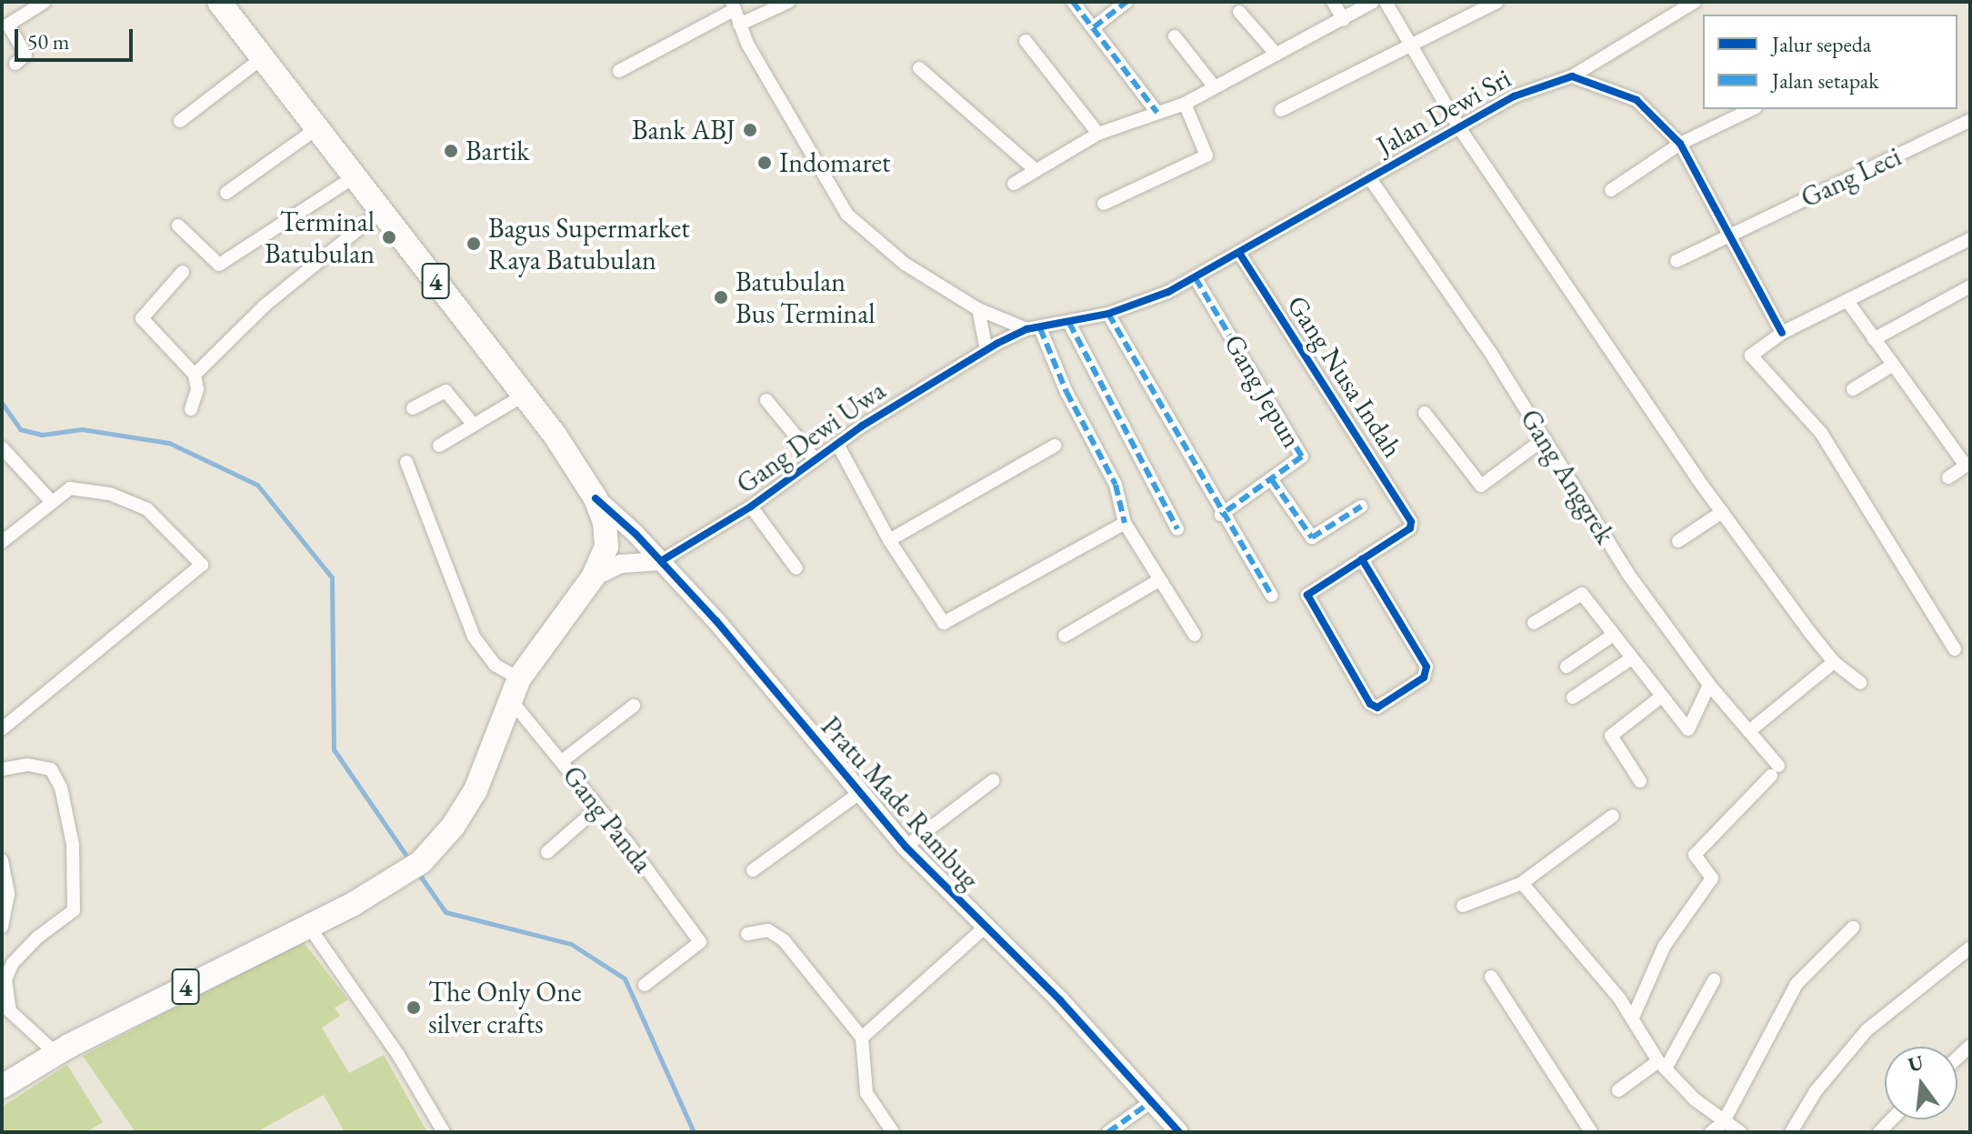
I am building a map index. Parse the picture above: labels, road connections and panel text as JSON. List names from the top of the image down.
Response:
{
  "streets": {
    "highway": ["4"],
    "street": [
      "Jalan Dewi Sri",
      "Gang Leci",
      "Gang Nusa Indah",
      "Gang Jepun",
      "Gang Dewi Uwa",
      "Gang Anggrek",
      "Pratu Made Rambug",
      "Gang Panda"
    ]
  },
  "crossings": [
    ["Jalan Dewi Sri", "Gang Nusa Indah"],
    ["Jalan Dewi Sri", "Gang Jepun"],
    ["Jalan Dewi Sri", "Gang Dewi Uwa"],
    ["Jalan Dewi Sri", "Gang Anggrek"],
    ["4", "Pratu Made Rambug"],
    ["4", "Gang Panda"],
    ["Gang Dewi Uwa", "Pratu Made Rambug"]
  ],
  "places": [
    "Bank ABJ",
    "Bartik",
    "Indomaret",
    "Terminal Batubulan",
    "Bagus Supermarket Raya Batubulan",
    "Batubulan Bus Terminal",
    "The Only One silver crafts"
  ],
  "legend": ["Jalur sepeda", "Jalan setapak"],
  "scale_bar": "50 m",
  "north": "top"
}
